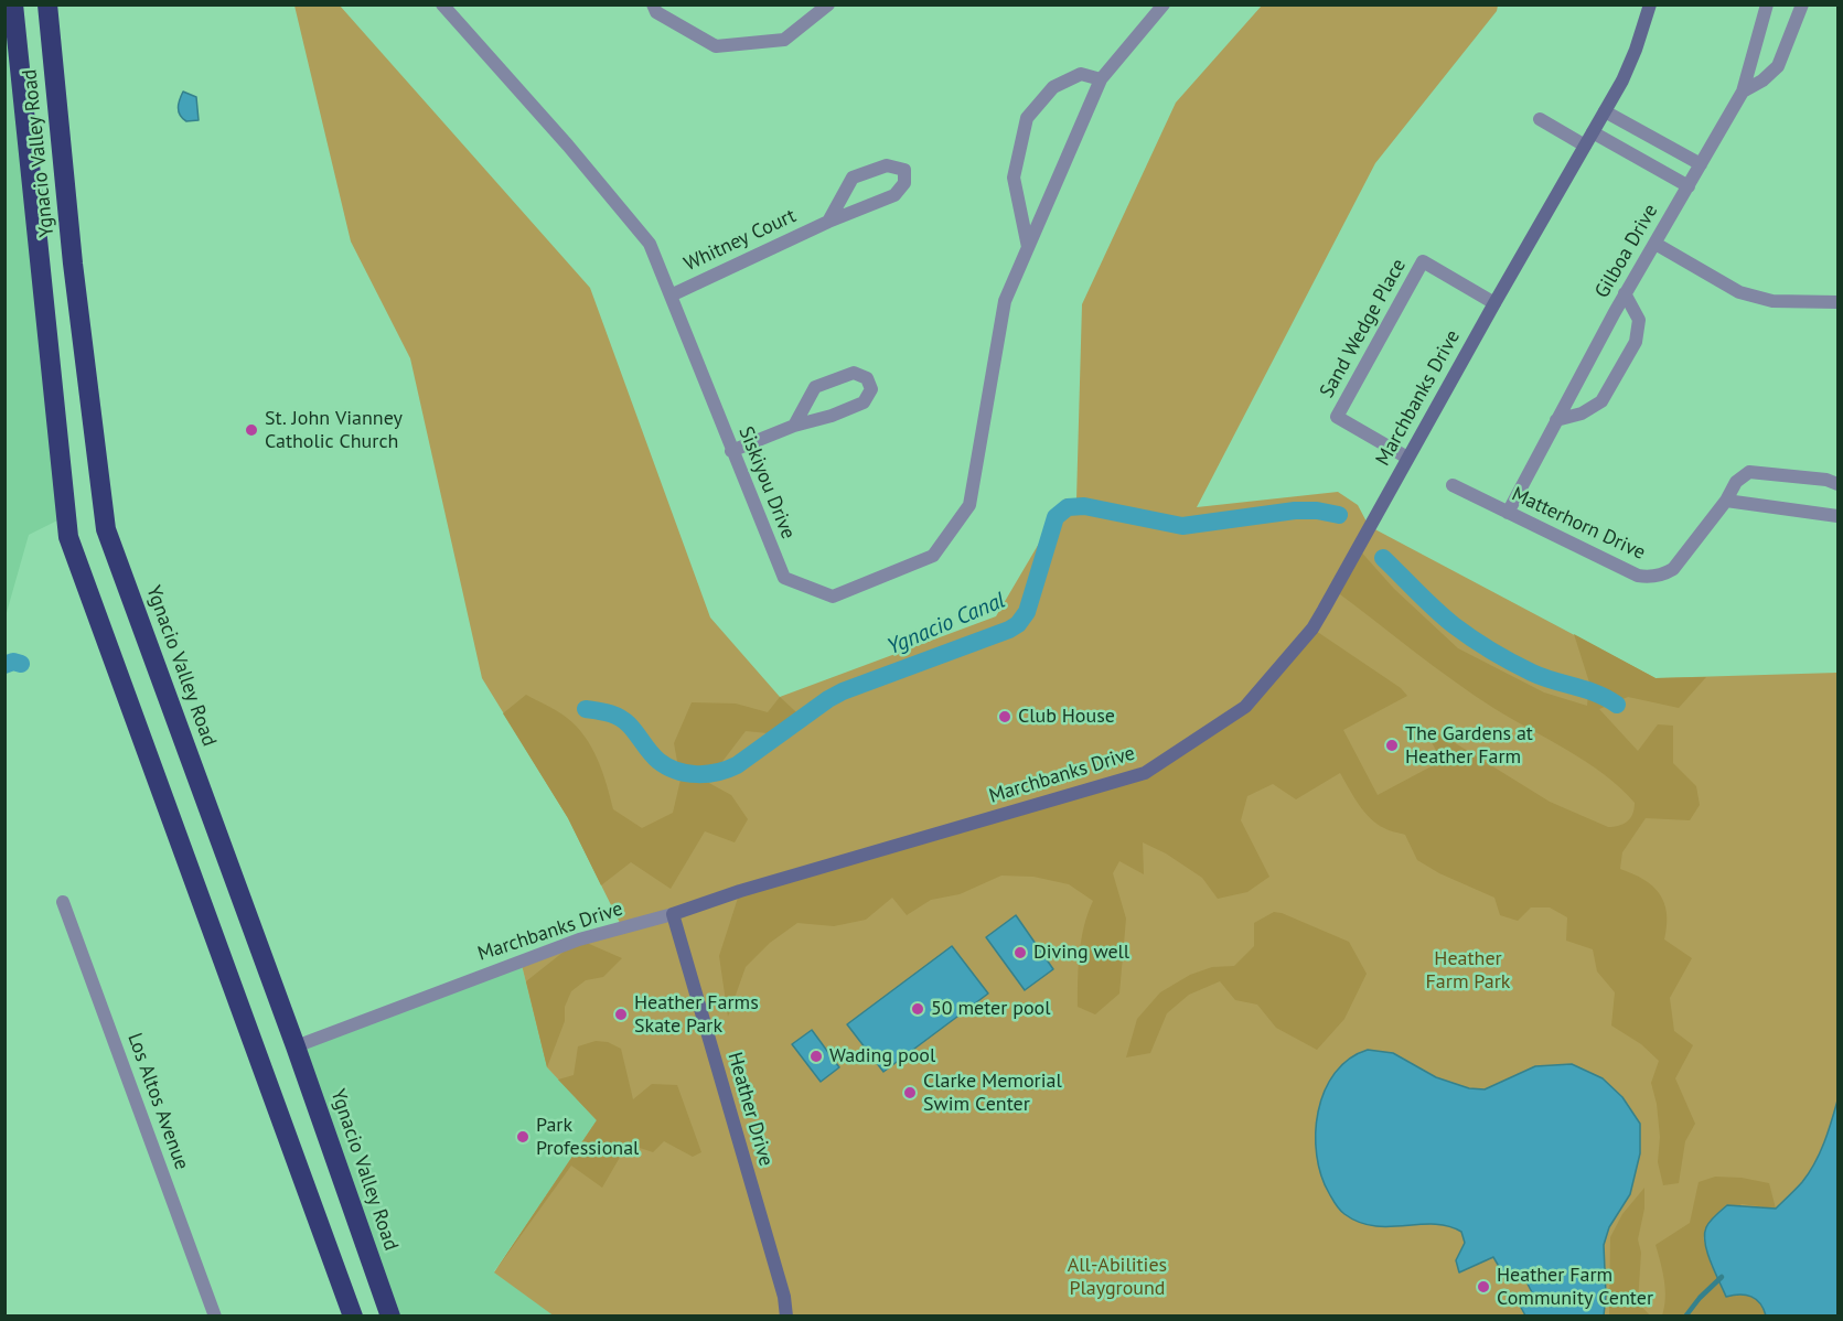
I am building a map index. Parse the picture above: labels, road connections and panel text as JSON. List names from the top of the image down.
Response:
{
  "streets": {
    "highway": ["Ygnacio Valley Road"],
    "street": [
      "Whitney Court",
      "Gilboa Drive",
      "Sand Wedge Place",
      "Marchbanks Drive",
      "Siskiyou Drive",
      "Matterhorn Drive",
      "Los Altos Avenue",
      "Heather Drive"
    ]
  },
  "crossings": [
    ["Ygnacio Valley Road", "Marchbanks Drive"],
    ["Whitney Court", "Siskiyou Drive"],
    ["Gilboa Drive", "Matterhorn Drive"],
    ["Sand Wedge Place", "Marchbanks Drive"],
    ["Marchbanks Drive", "Heather Drive"]
  ],
  "water": ["Ygnacio Canal"],
  "parks": ["Heather Farm Park", "All-Abilities Playground"],
  "places": [
    "St. John Vianney Catholic Church",
    "Club House",
    "The Gardens at Heather Farm",
    "Diving well",
    "50 meter pool",
    "Heather Farms Skate Park",
    "Wading pool",
    "Clarke Memorial Swim Center",
    "Park Professional",
    "Heather Farm Community Center"
  ]
}
